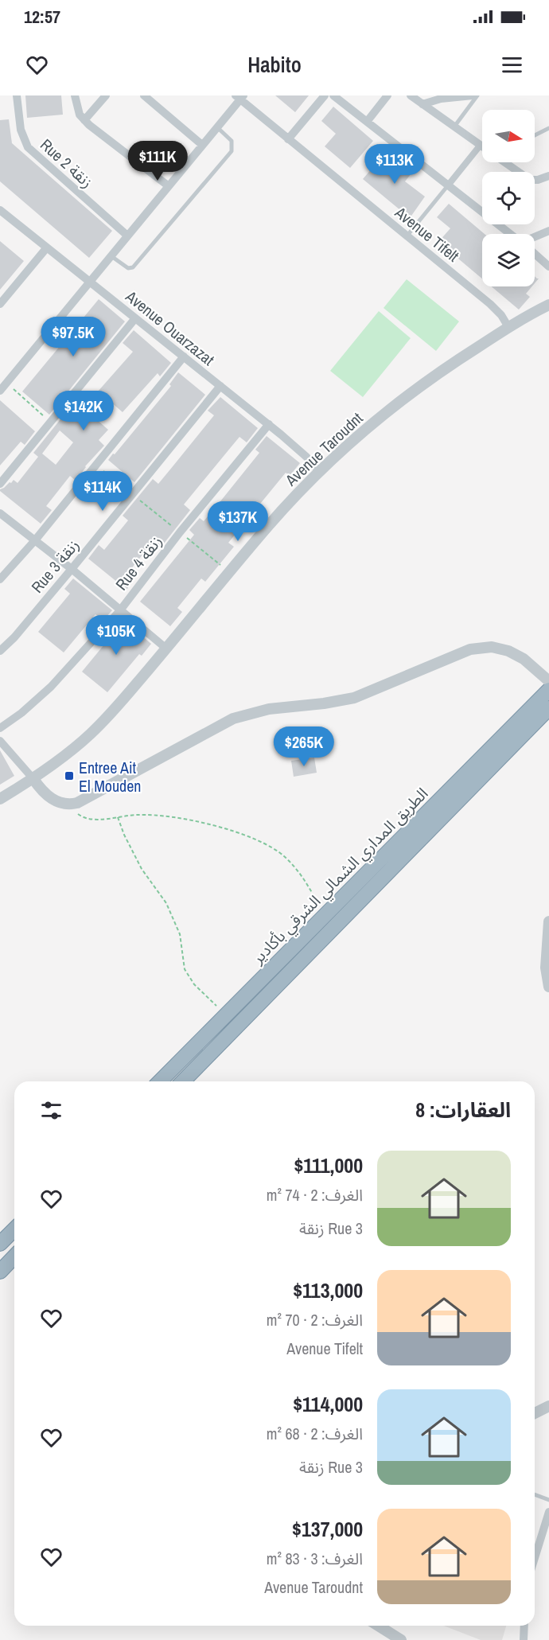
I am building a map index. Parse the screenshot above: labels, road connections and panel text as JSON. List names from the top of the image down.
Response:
{
  "streets": {
    "highway": ["الطريق المداري الشمالي الشرقي بأكادير"],
    "street": [
      "Rue 2 زنقة",
      "Avenue Tifelt",
      "Avenue Ouarzazat",
      "Avenue Taroudnt",
      "Rue 4 زنقة",
      "Rue 3 زنقة"
    ]
  },
  "crossings": [
    ["Avenue Tifelt", "Avenue Taroudnt"],
    ["Avenue Ouarzazat", "Avenue Taroudnt"],
    ["Avenue Ouarzazat", "Rue 4 زنقة"],
    ["Avenue Ouarzazat", "Rue 3 زنقة"]
  ],
  "places": {
    "transit": ["Entree Ait El Mouden"]
  },
  "north": "right",
  "page": {
    "status": "12:57",
    "header": "Habito",
    "price": [
      "$111K",
      "$113K",
      "$97.5K",
      "$142K",
      "$114K",
      "$137K",
      "$105K",
      "$265K"
    ],
    "heading": "العقارات: 8",
    "list": [
      {
        "name": "$111,000",
        "note": "الغرف: 2 · 74 m² · Rue 3 زنقة"
      },
      {
        "name": "$113,000",
        "note": "الغرف: 2 · 70 m² · Avenue Tifelt"
      },
      {
        "name": "$114,000",
        "note": "الغرف: 2 · 68 m² · Rue 3 زنقة"
      },
      {
        "name": "$137,000",
        "note": "الغرف: 3 · 83 m² · Avenue Taroudnt"
      }
    ]
  }
}
